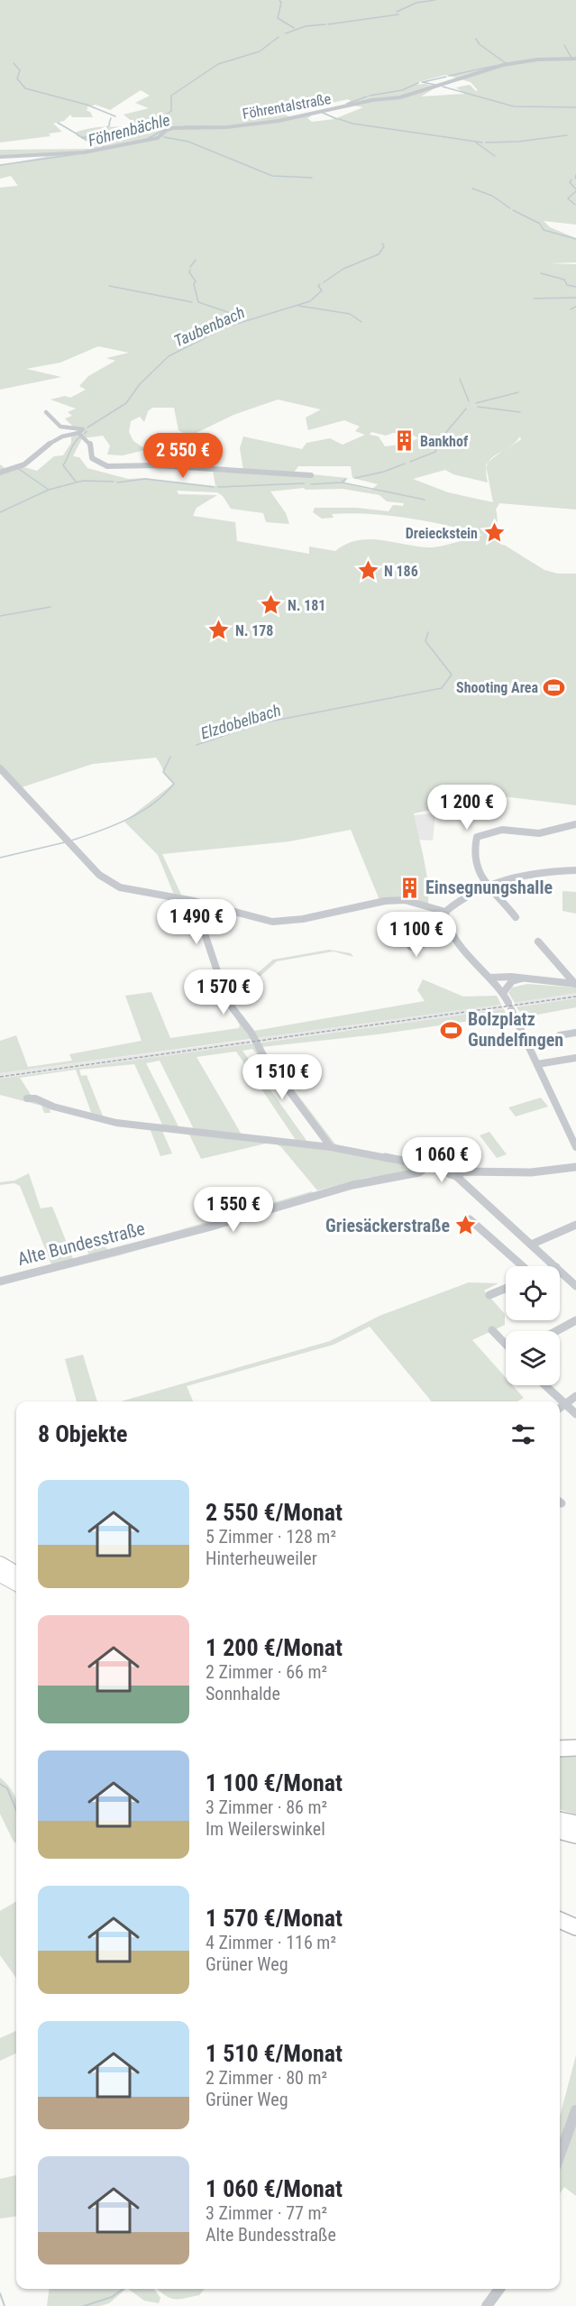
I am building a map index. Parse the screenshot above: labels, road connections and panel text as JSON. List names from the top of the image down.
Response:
{
  "streets": {
    "street": ["Föhrentalstraße", "Alte Bundesstraße"]
  },
  "water": ["Föhrenbächle", "Taubenbach", "Elzdobelbach"],
  "places": {
    "building": ["Bankhof", "Einsegnungshalle"],
    "place": [
      "Dreieckstein",
      "N 186",
      "N. 181",
      "N. 178",
      "Griesäckerstraße"
    ],
    "sports": ["Shooting Area", "Bolzplatz Gundelfingen"]
  },
  "page": {
    "price": [
      "2 550 €",
      "1 200 €",
      "1 490 €",
      "1 100 €",
      "1 570 €",
      "1 510 €",
      "1 060 €",
      "1 550 €"
    ],
    "heading": "8 Objekte",
    "list": [
      {
        "name": "2 550 €/Monat",
        "note": "5 Zimmer · 128 m² · Hinterheuweiler"
      },
      {
        "name": "1 200 €/Monat",
        "note": "2 Zimmer · 66 m² · Sonnhalde"
      },
      {
        "name": "1 100 €/Monat",
        "note": "3 Zimmer · 86 m² · Im Weilerswinkel"
      },
      {
        "name": "1 570 €/Monat",
        "note": "4 Zimmer · 116 m² · Grüner Weg"
      },
      {
        "name": "1 510 €/Monat",
        "note": "2 Zimmer · 80 m² · Grüner Weg"
      },
      {
        "name": "1 060 €/Monat",
        "note": "3 Zimmer · 77 m² · Alte Bundesstraße"
      }
    ]
  }
}
